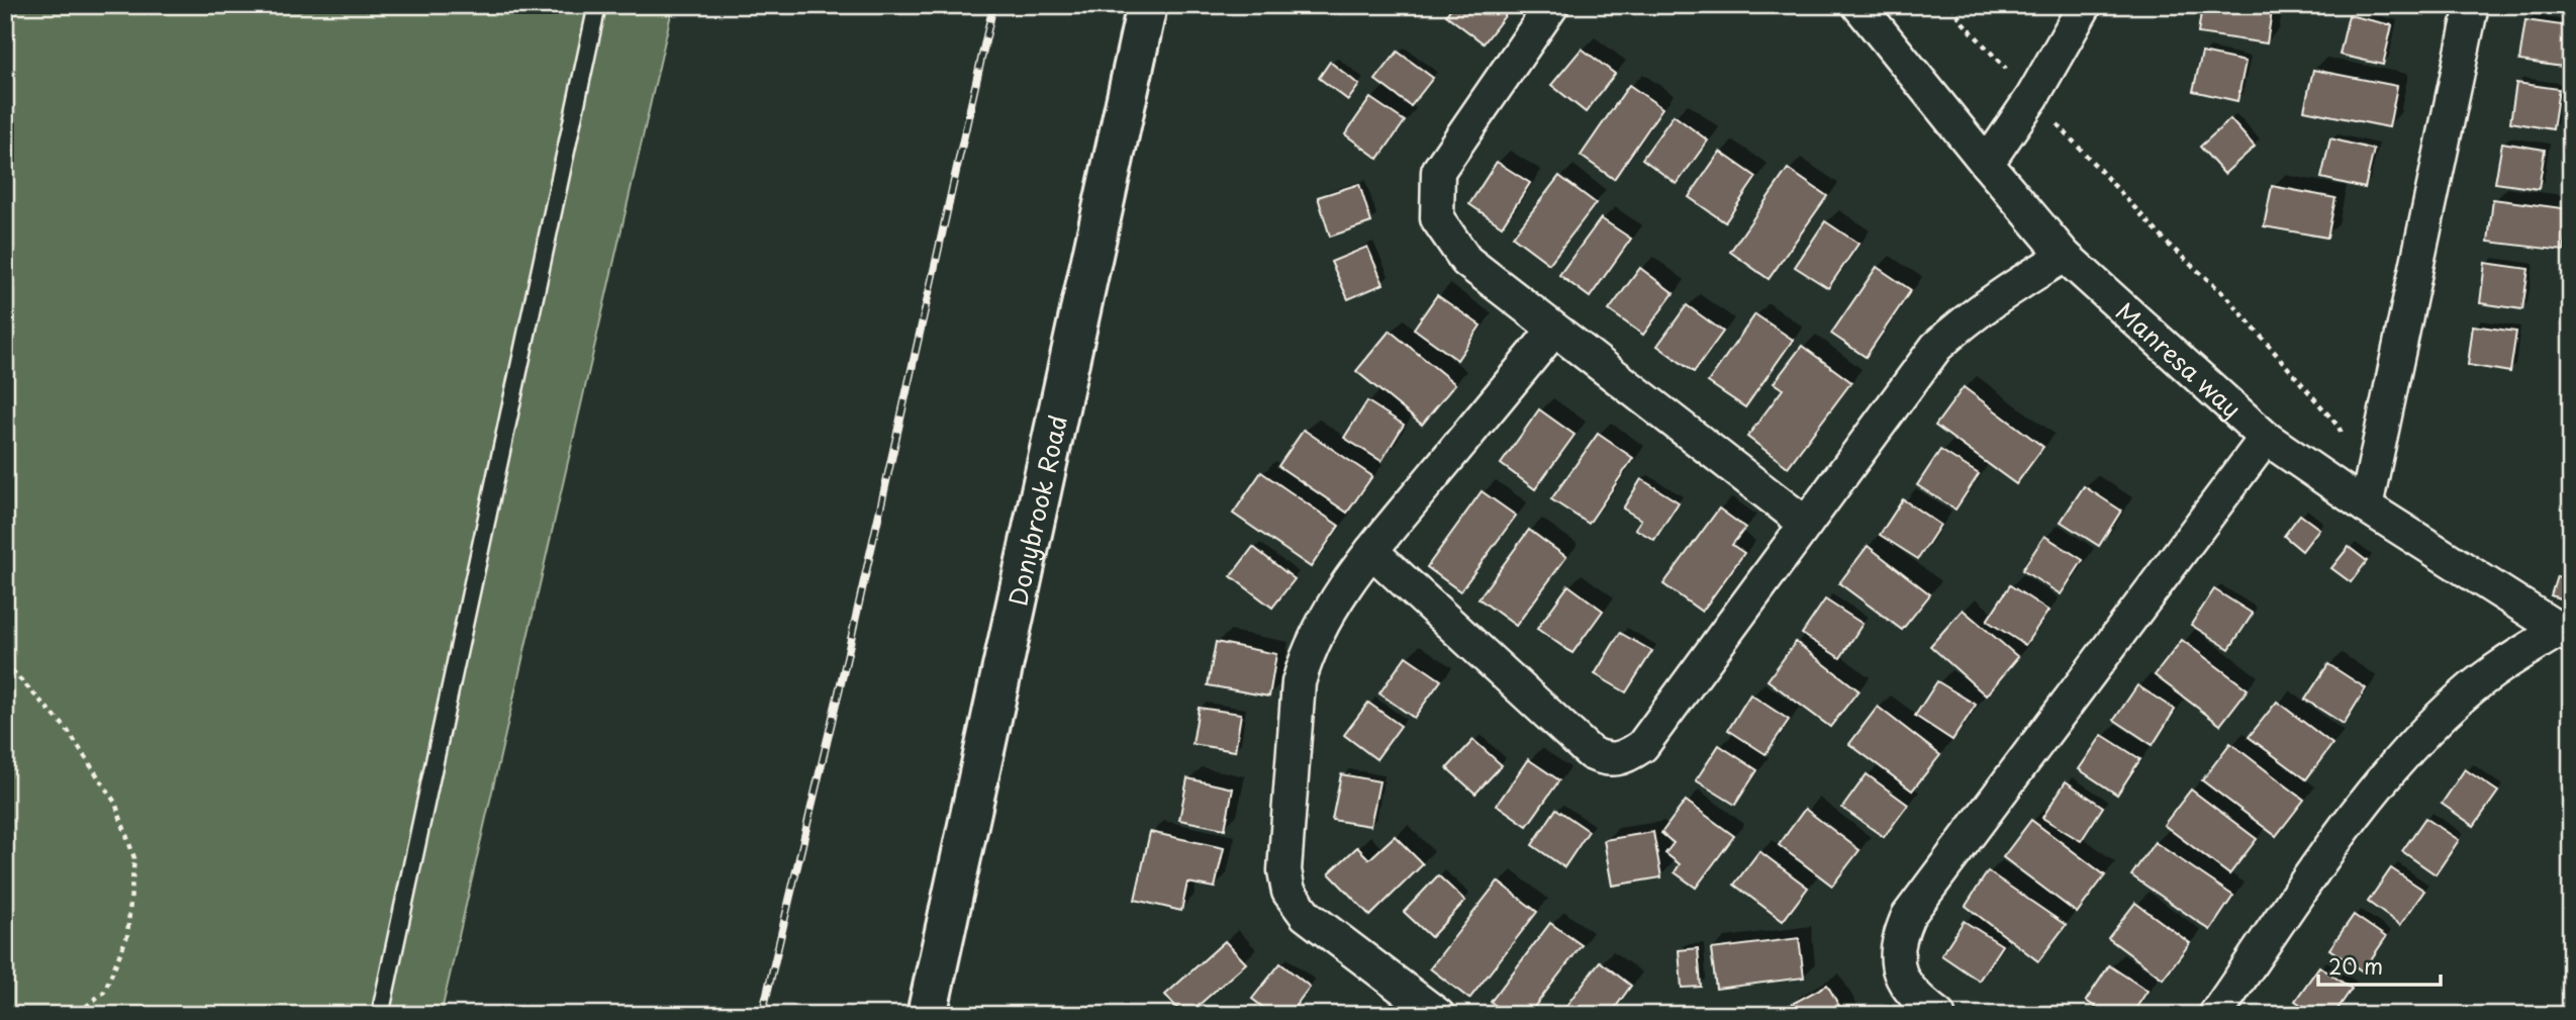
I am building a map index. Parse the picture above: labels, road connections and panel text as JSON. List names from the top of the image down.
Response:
{
  "streets": {
    "street": ["Manresa way", "Donybrook Road"]
  },
  "scale_bar": "20 m"
}
